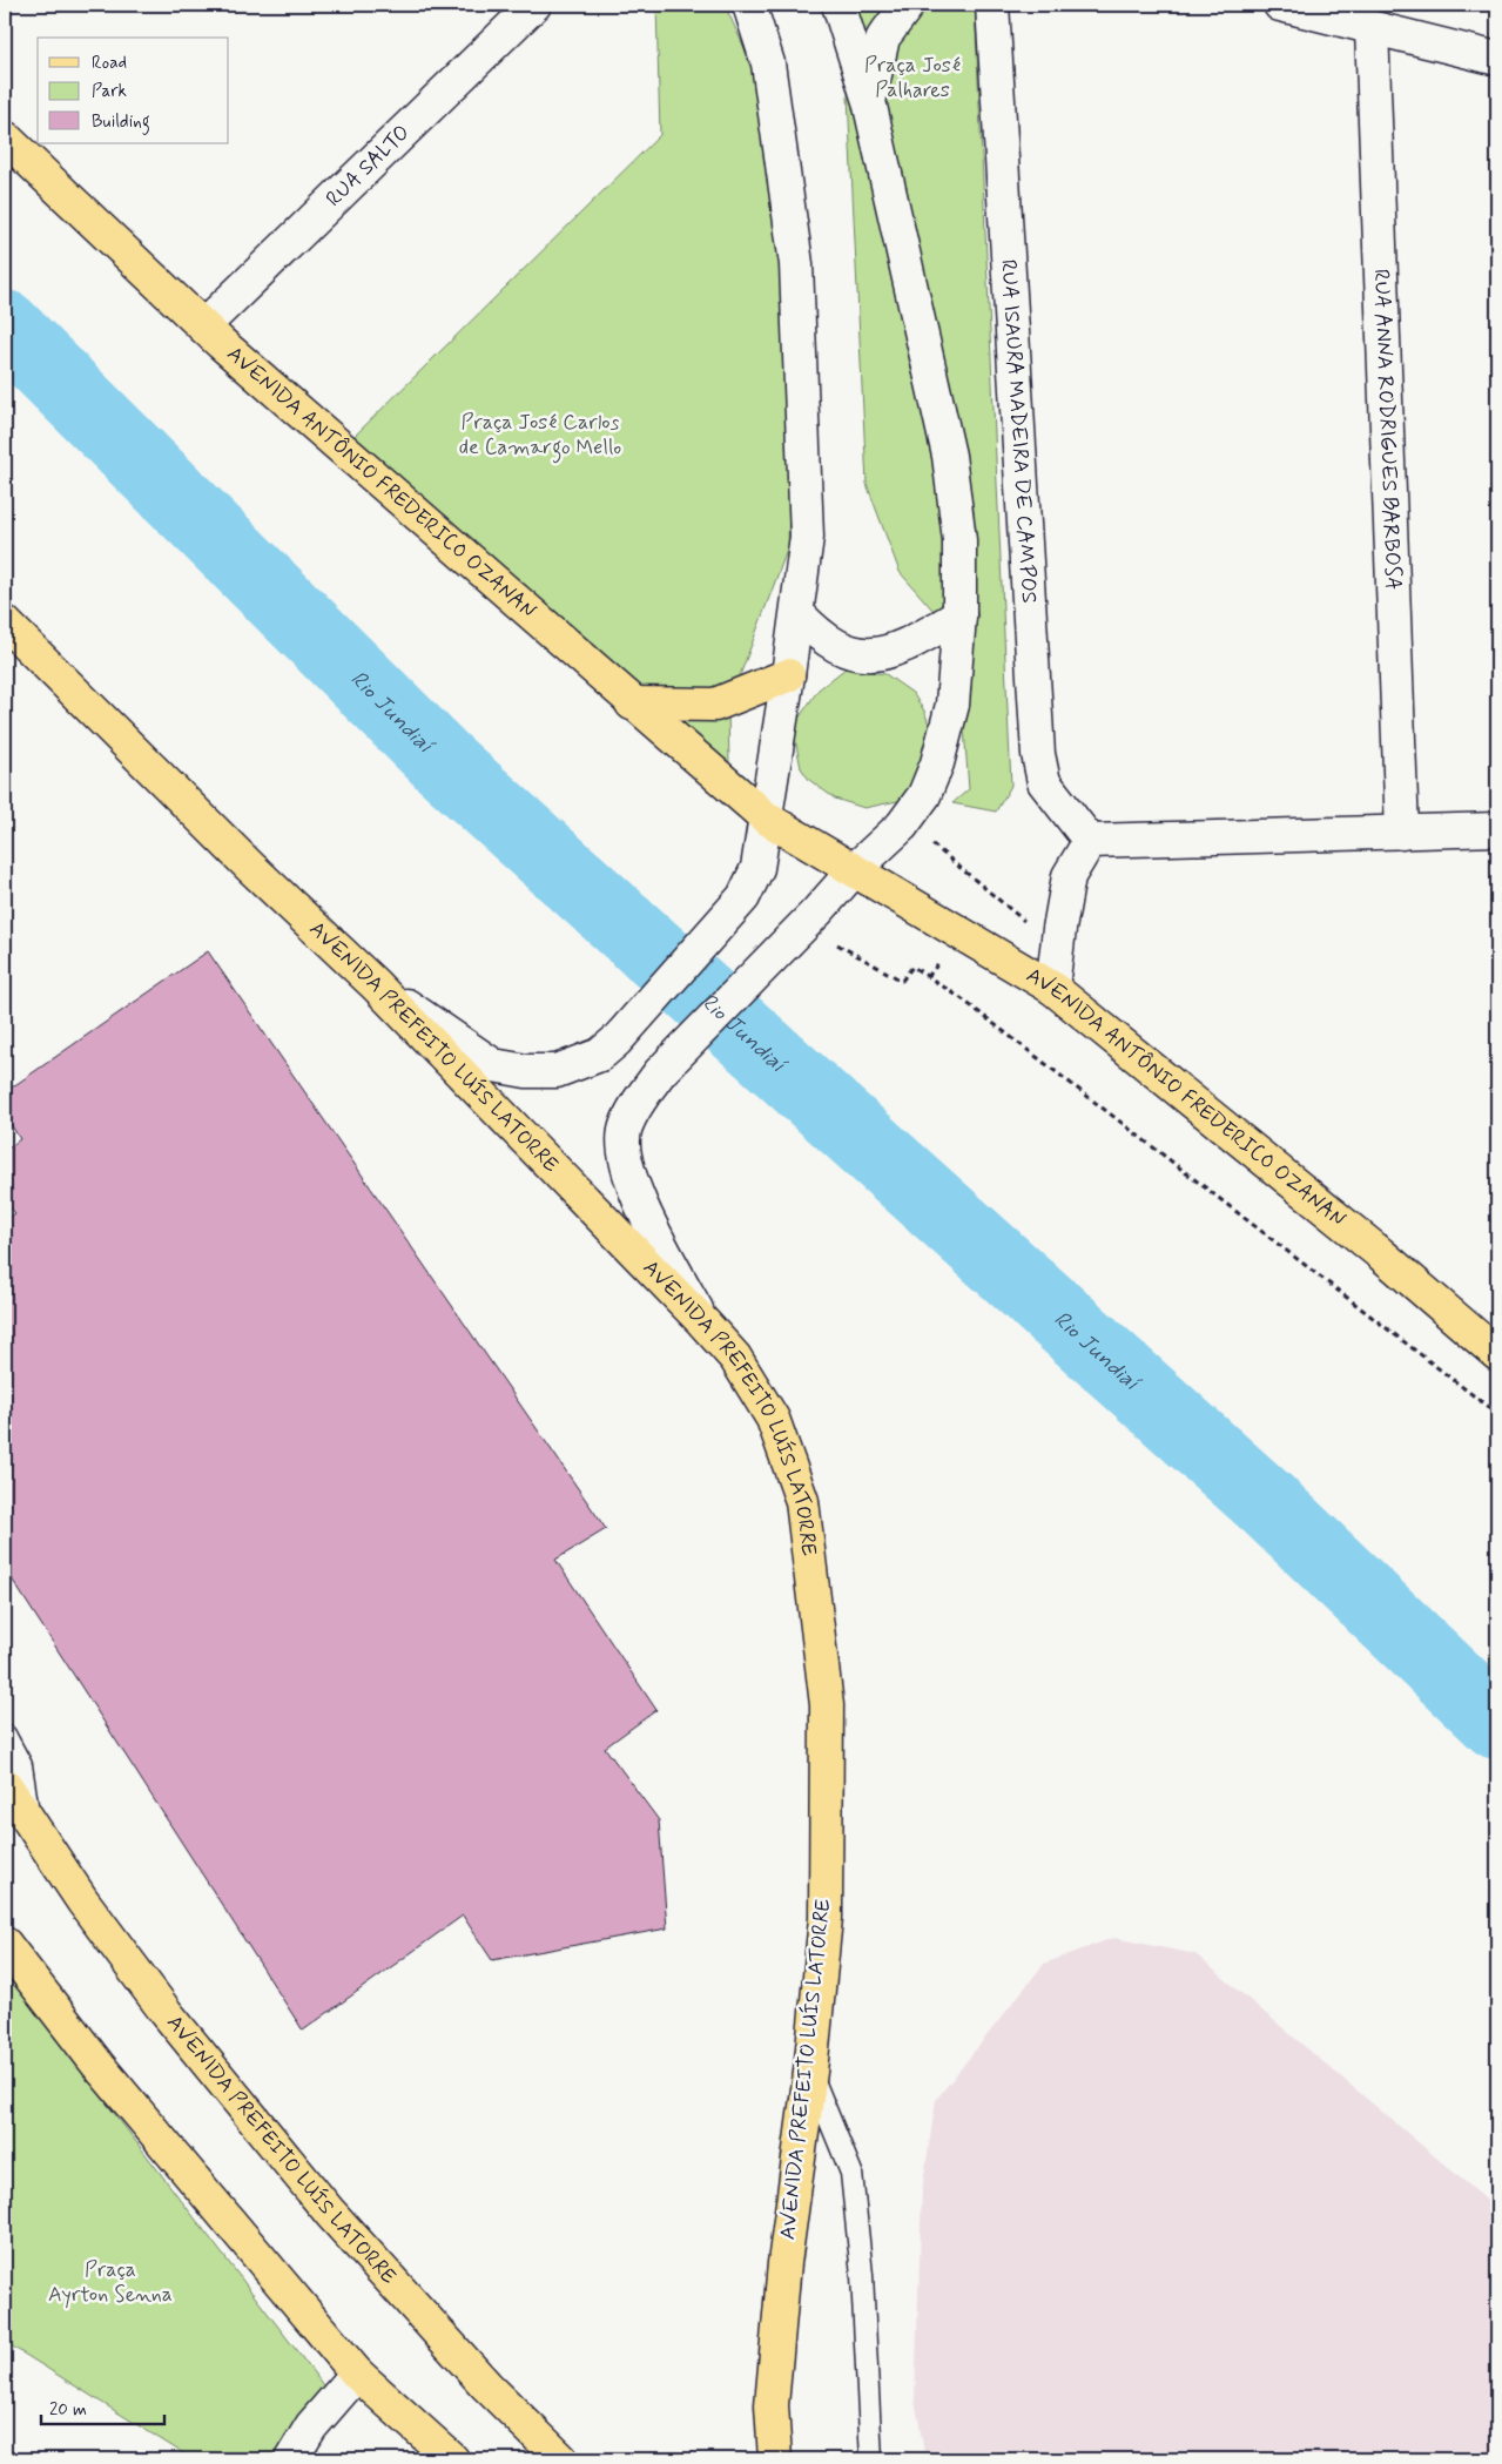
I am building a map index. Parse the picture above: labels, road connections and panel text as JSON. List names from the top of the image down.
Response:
{
  "streets": {
    "main road": ["AVENIDA ANTÔNIO FREDERICO OZANAN", "AVENIDA PREFEITO LUÍS LATORRE"],
    "street": ["RUA SALTO", "RUA ANNA RODRIGUES BARBOSA", "RUA ISAURA MADEIRA DE CAMPOS"]
  },
  "crossings": [
    ["RUA SALTO", "AVENIDA ANTÔNIO FREDERICO OZANAN"]
  ],
  "water": ["Rio Jundiaí"],
  "parks": ["Praça José Palhares", "Praça José Carlos de Camargo Mello", "Praça Ayrton Senna"],
  "legend": ["Road", "Park", "Building"],
  "scale_bar": "20 m"
}
